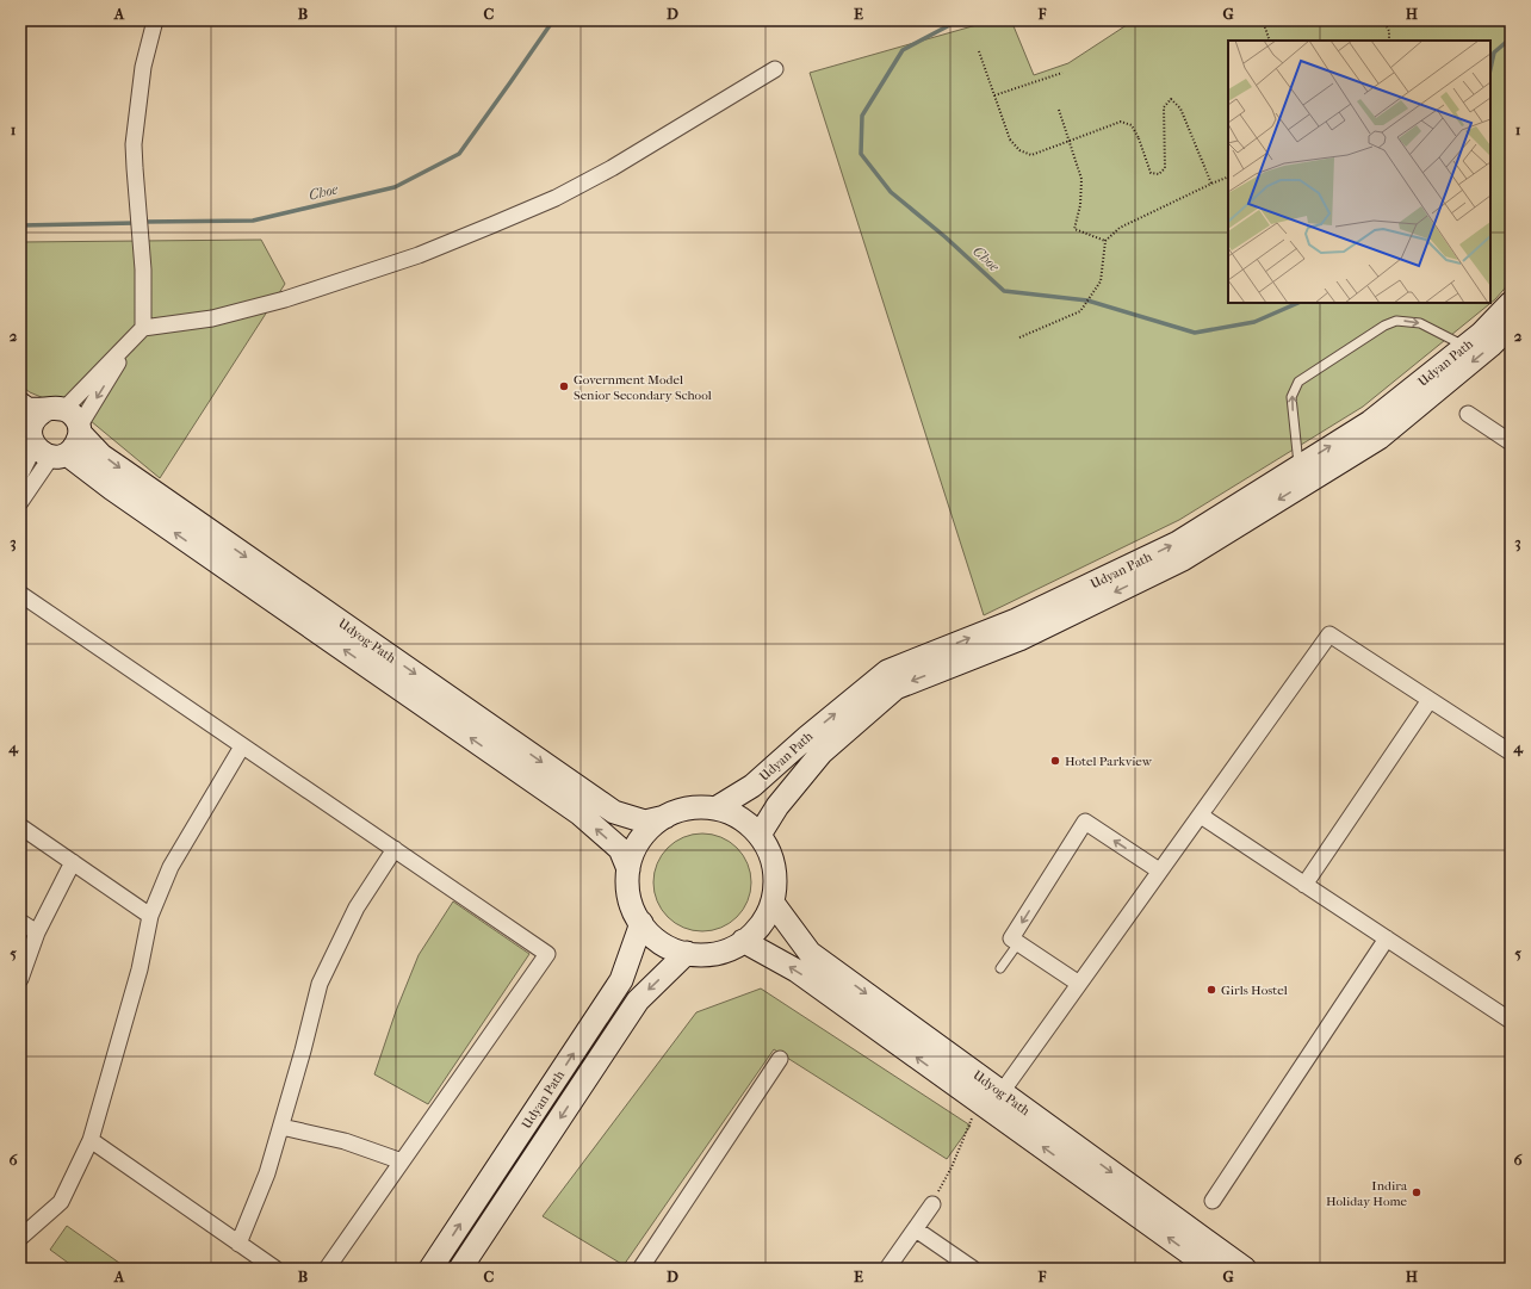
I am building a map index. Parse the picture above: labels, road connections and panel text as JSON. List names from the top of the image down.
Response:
{
  "streets": {
    "main road": ["Udyan Path", "Udyog Path"]
  },
  "crossings": [
    ["Udyan Path", "Udyog Path"]
  ],
  "water": ["Choe"],
  "places": [
    "Government Model Senior Secondary School",
    "Hotel Parkview",
    "Girls Hostel",
    "Indira Holiday Home"
  ],
  "grid": {
    "columns": [
      "A",
      "B",
      "C",
      "D",
      "E",
      "F",
      "G",
      "H"
    ],
    "rows": [
      "1",
      "2",
      "3",
      "4",
      "5",
      "6"
    ]
  }
}
